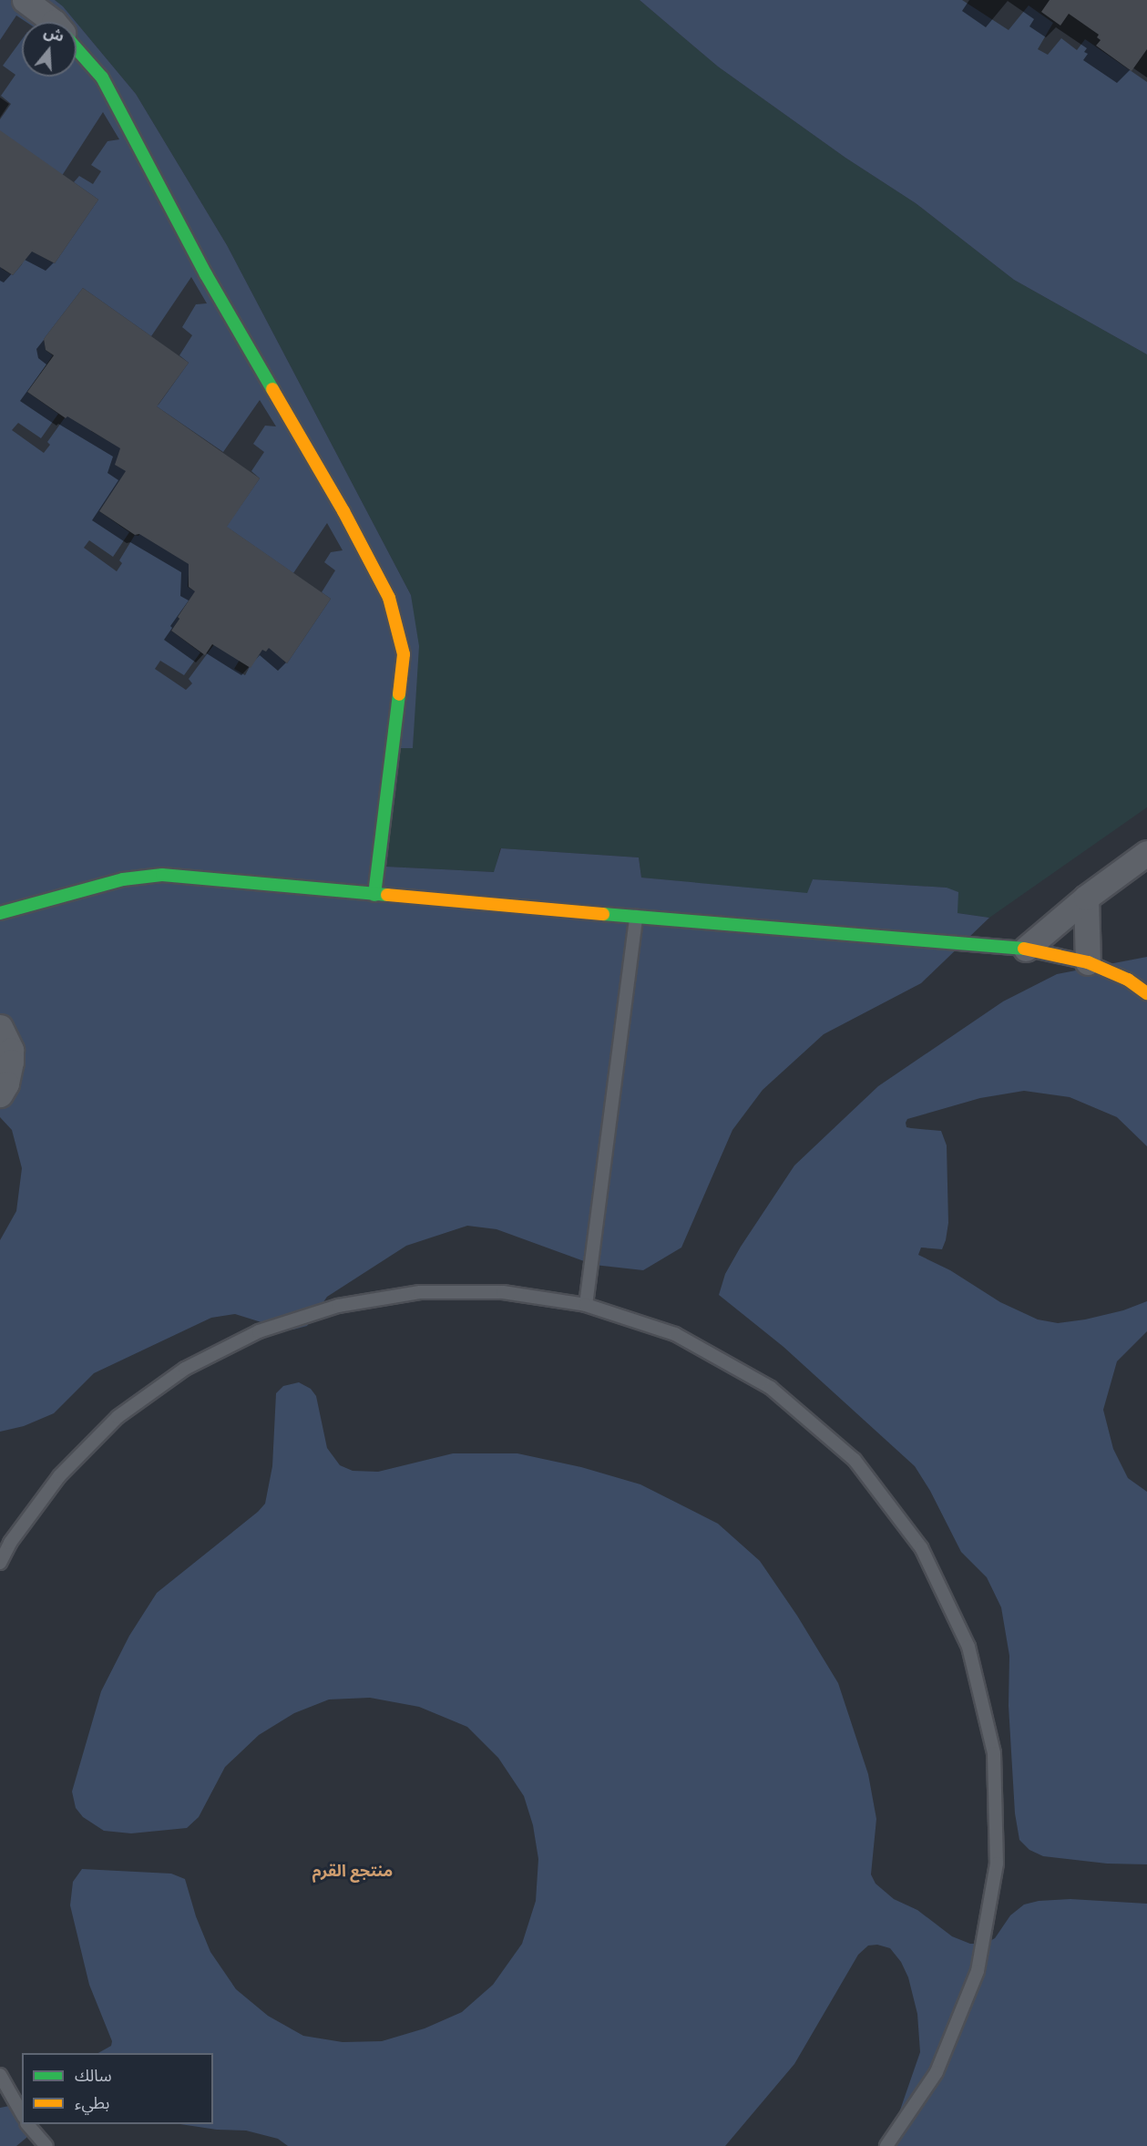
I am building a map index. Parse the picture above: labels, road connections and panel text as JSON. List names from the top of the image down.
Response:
{
  "districts": ["منتجع القرم"],
  "legend": ["سالك", "بطيء"],
  "north": "top"
}
